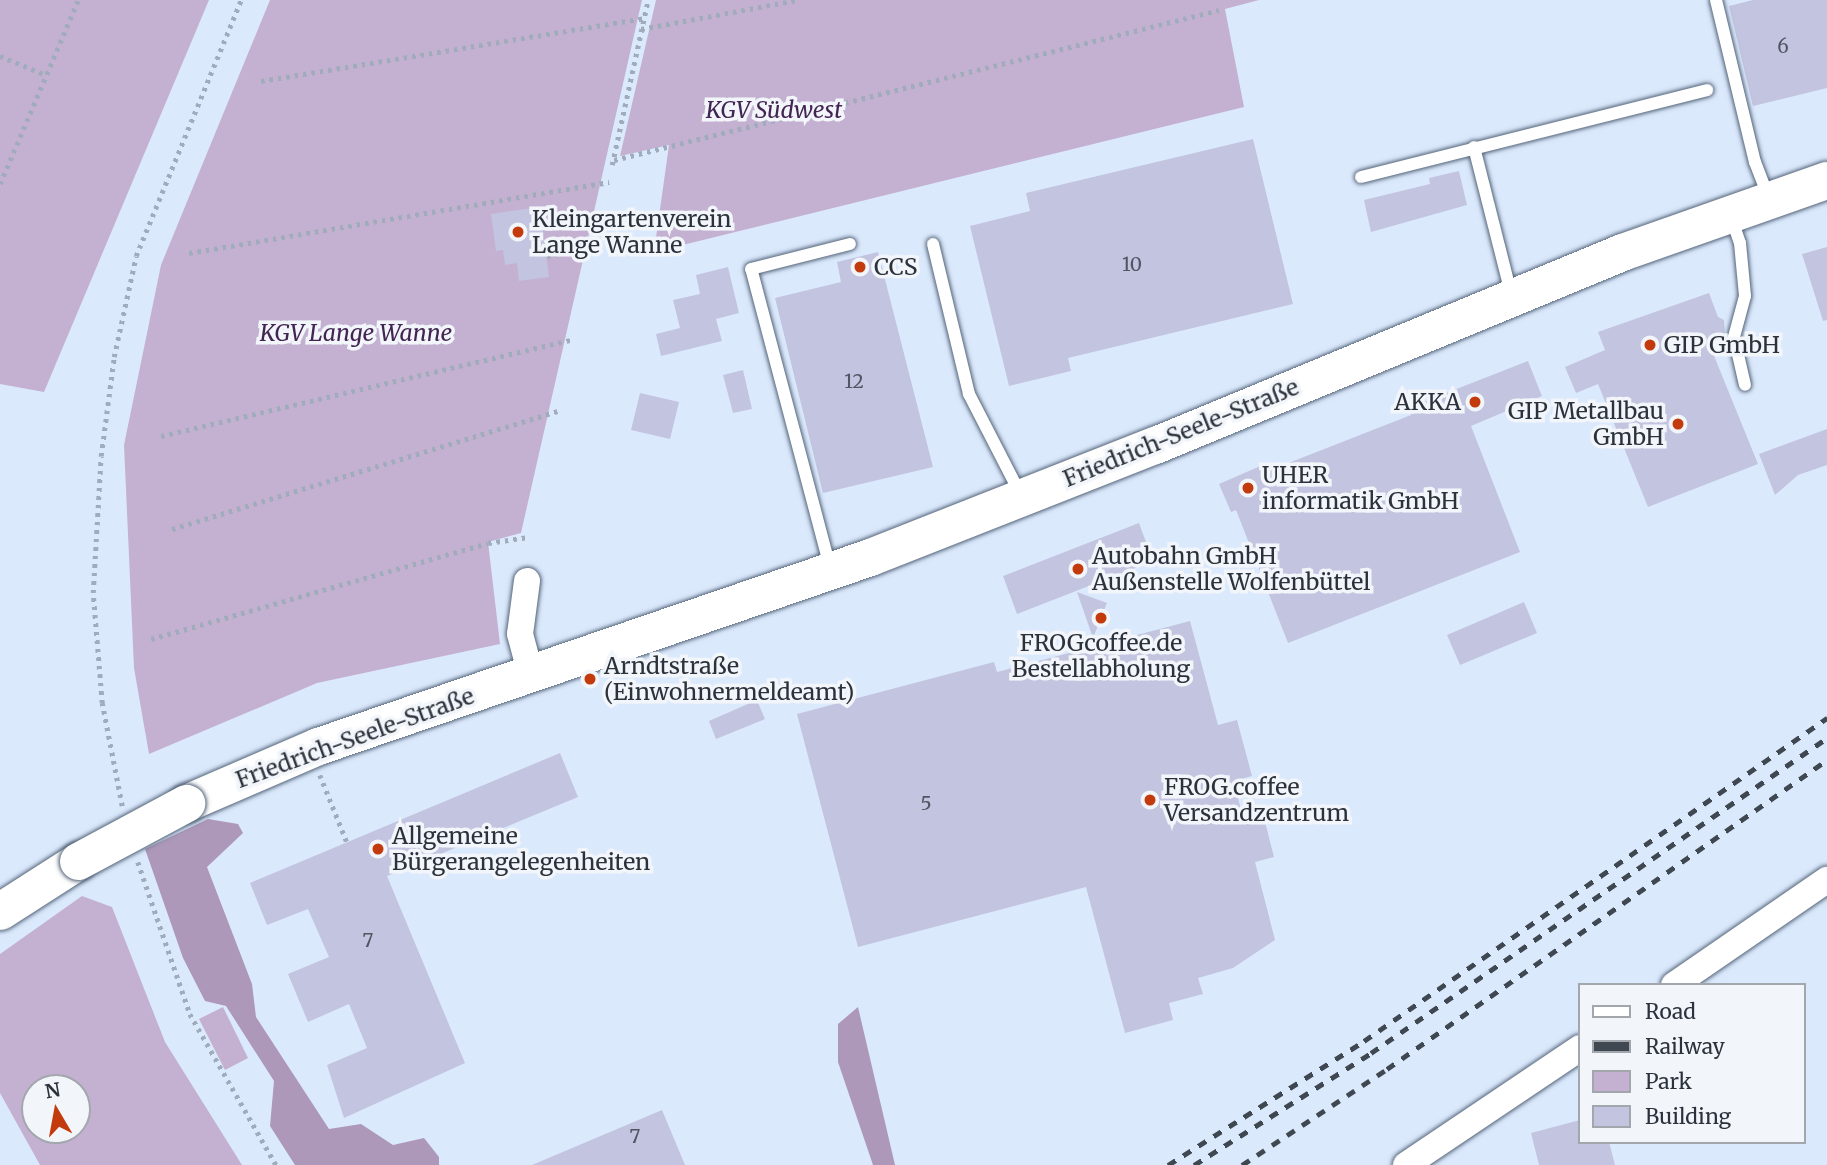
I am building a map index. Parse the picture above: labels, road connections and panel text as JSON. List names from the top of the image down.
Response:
{
  "streets": {
    "street": ["Friedrich-Seele-Straße"]
  },
  "parks": ["KGV Südwest", "KGV Lange Wanne"],
  "places": [
    "Kleingartenverein Lange Wanne",
    "CCS",
    "GIP GmbH",
    "AKKA",
    "GIP Metallbau GmbH",
    "UHER informatik GmbH",
    "Autobahn GmbH Außenstelle Wolfenbüttel",
    "FROGcoffee.de Bestellabholung",
    "Arndtstraße (Einwohnermeldeamt)",
    "FROG.coffee Versandzentrum",
    "Allgemeine Bürgerangelegenheiten"
  ],
  "house_numbers": [
    "6",
    "10",
    "12",
    "5",
    "7",
    "7"
  ],
  "legend": [
    "Road",
    "Railway",
    "Park",
    "Building"
  ],
  "north": "top"
}
